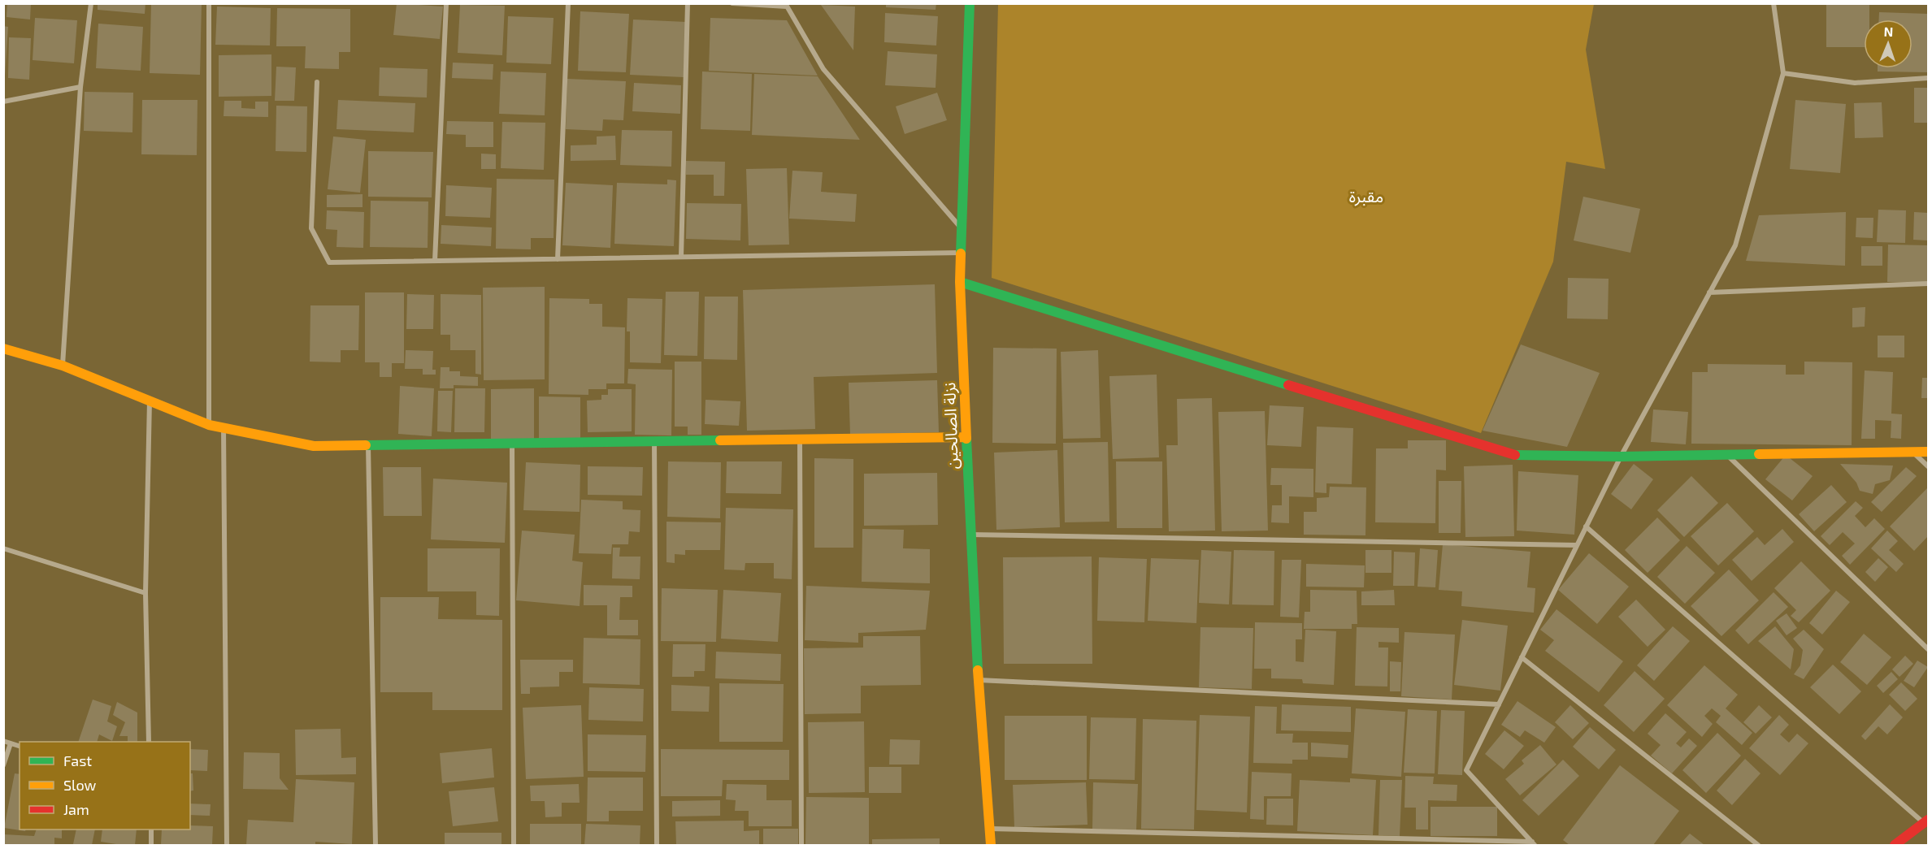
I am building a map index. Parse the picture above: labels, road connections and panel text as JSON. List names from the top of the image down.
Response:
{
  "streets": {
    "street": ["نزلة الصالحين"]
  },
  "parks": ["مقبرة"],
  "legend": ["Fast", "Slow", "Jam"],
  "north": "top"
}
